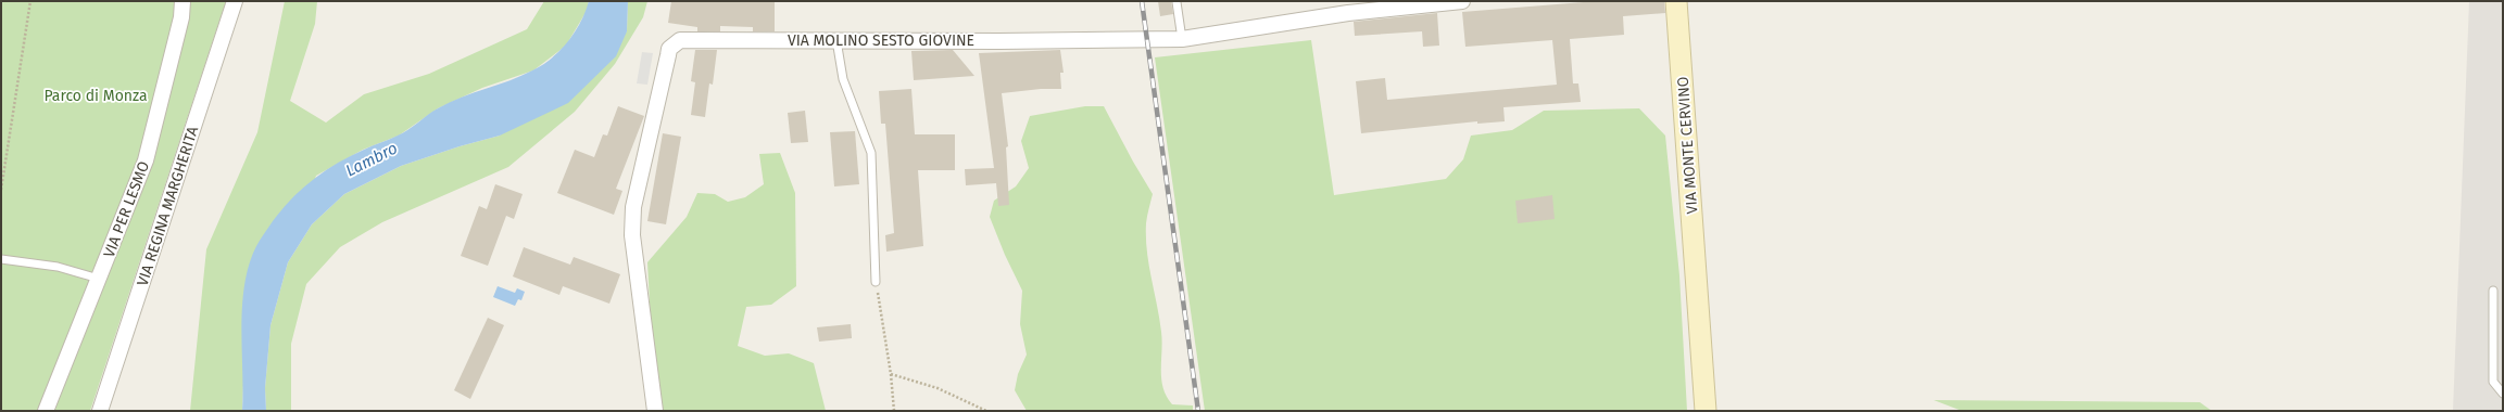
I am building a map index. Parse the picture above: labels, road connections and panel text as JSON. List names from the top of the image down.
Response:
{
  "streets": {
    "street": [
      "VIA MOLINO SESTO GIOVINE",
      "VIA MONTE CERVINO",
      "VIA REGINA MARGHERITA",
      "VIA PER LESMO"
    ]
  },
  "water": ["Lambro"],
  "parks": ["Parco di Monza"]
}
